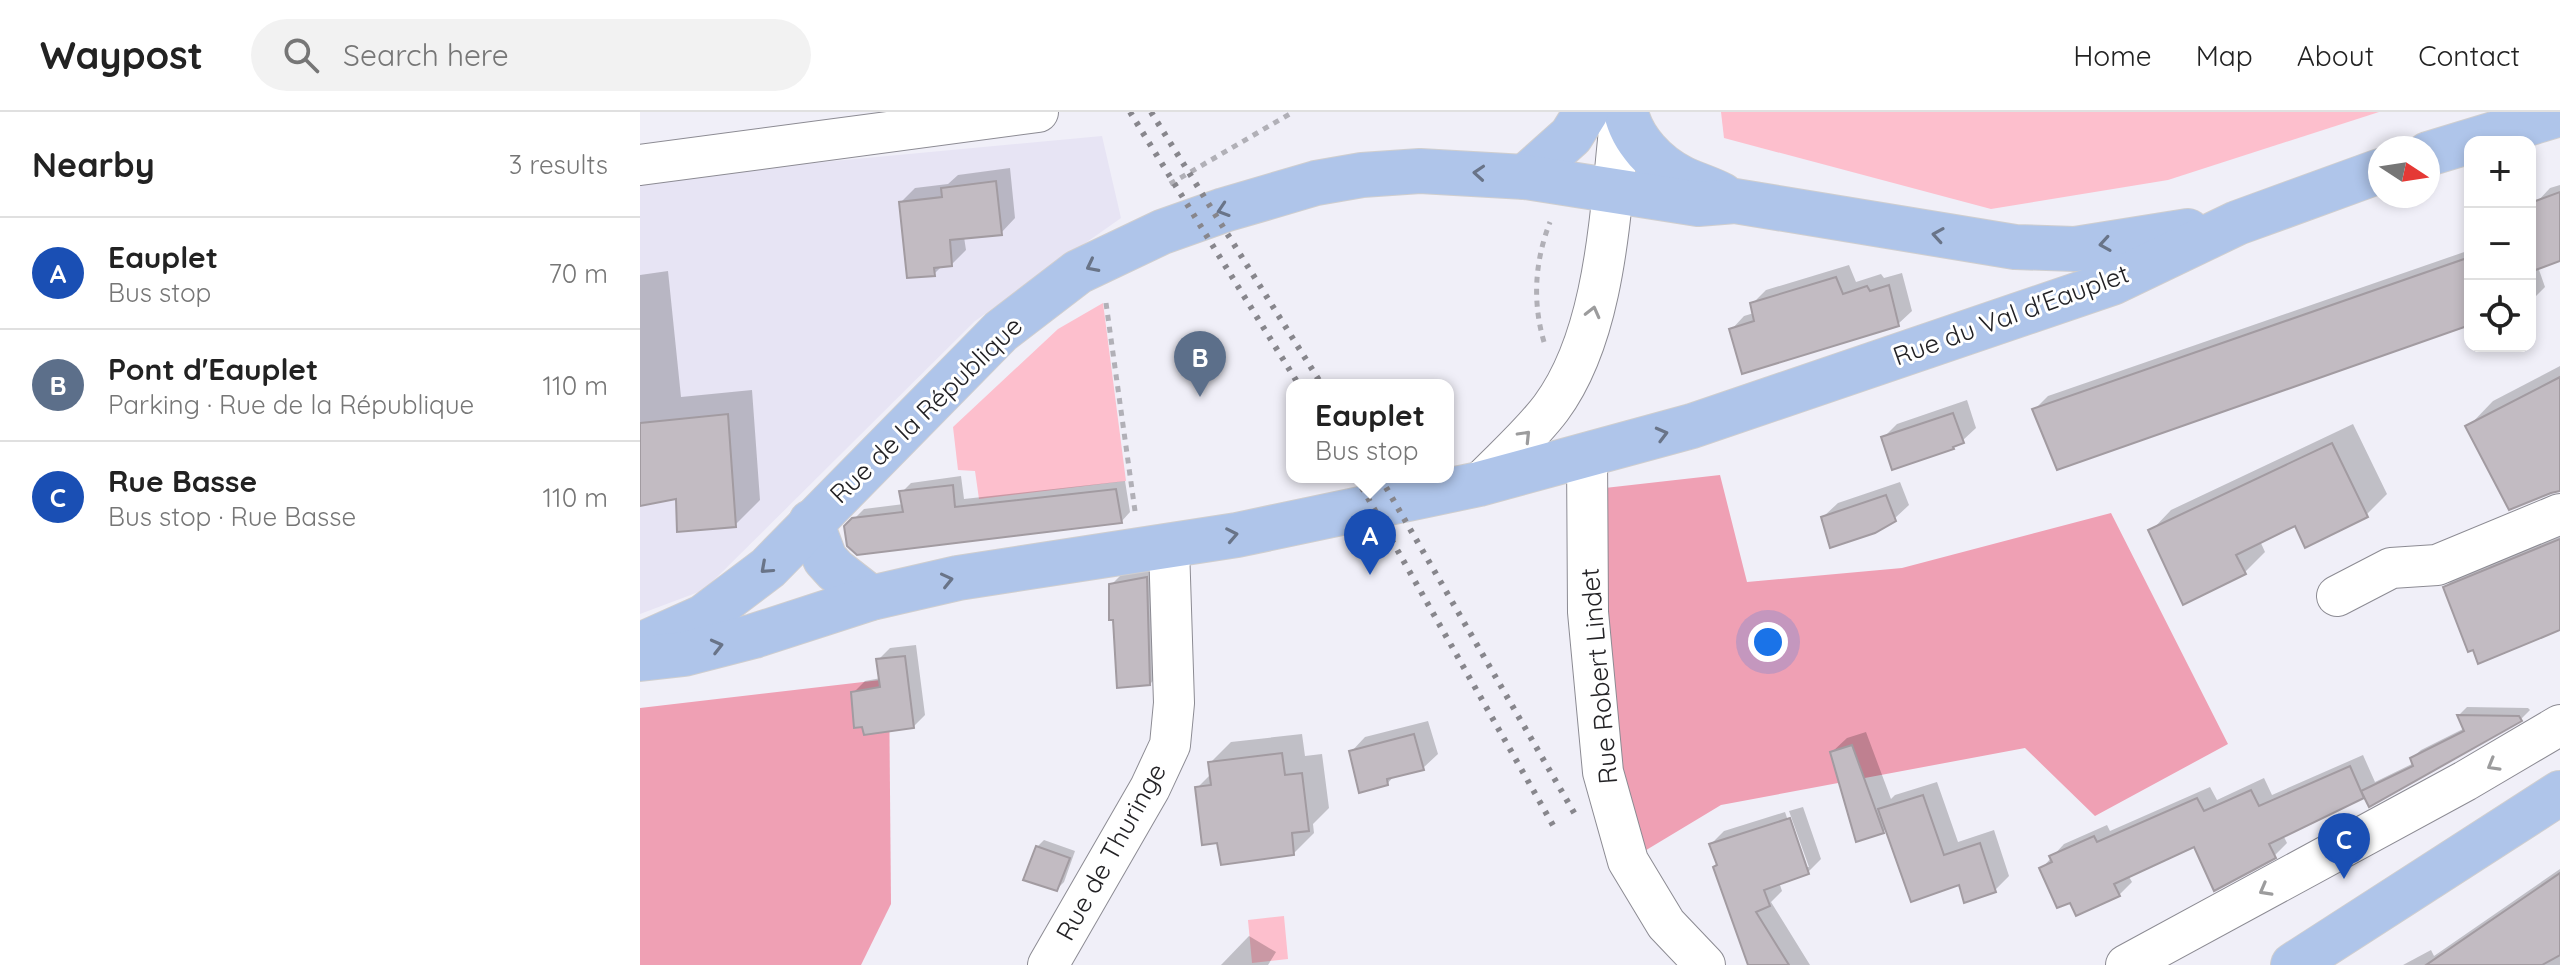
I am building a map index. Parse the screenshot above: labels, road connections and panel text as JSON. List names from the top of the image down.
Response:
{
  "streets": {
    "main road": ["Rue du Val d'Eauplet", "Rue de la République"],
    "street": ["Rue Robert Lindet", "Rue de Thuringe"]
  },
  "crossings": [
    ["Rue du Val d'Eauplet", "Rue de la République"],
    ["Rue du Val d'Eauplet", "Rue Robert Lindet"]
  ],
  "north": "right",
  "page": {
    "header": "Waypost",
    "search": "Search here",
    "nav": [
      "Home",
      "Map",
      "About",
      "Contact"
    ],
    "heading": ["Nearby", "3 results"],
    "map_buttons": ["+", "−"],
    "list": [
      {
        "mark": "A",
        "name": "Eauplet",
        "note": "Bus stop",
        "value": "70 m"
      },
      {
        "mark": "B",
        "name": "Pont d'Eauplet",
        "note": "Parking · Rue de la République",
        "value": "110 m"
      },
      {
        "mark": "C",
        "name": "Rue Basse",
        "note": "Bus stop · Rue Basse",
        "value": "110 m"
      }
    ],
    "pins": ["B", "A", "C"],
    "popup": ["Eauplet", "Bus stop"]
  }
}
